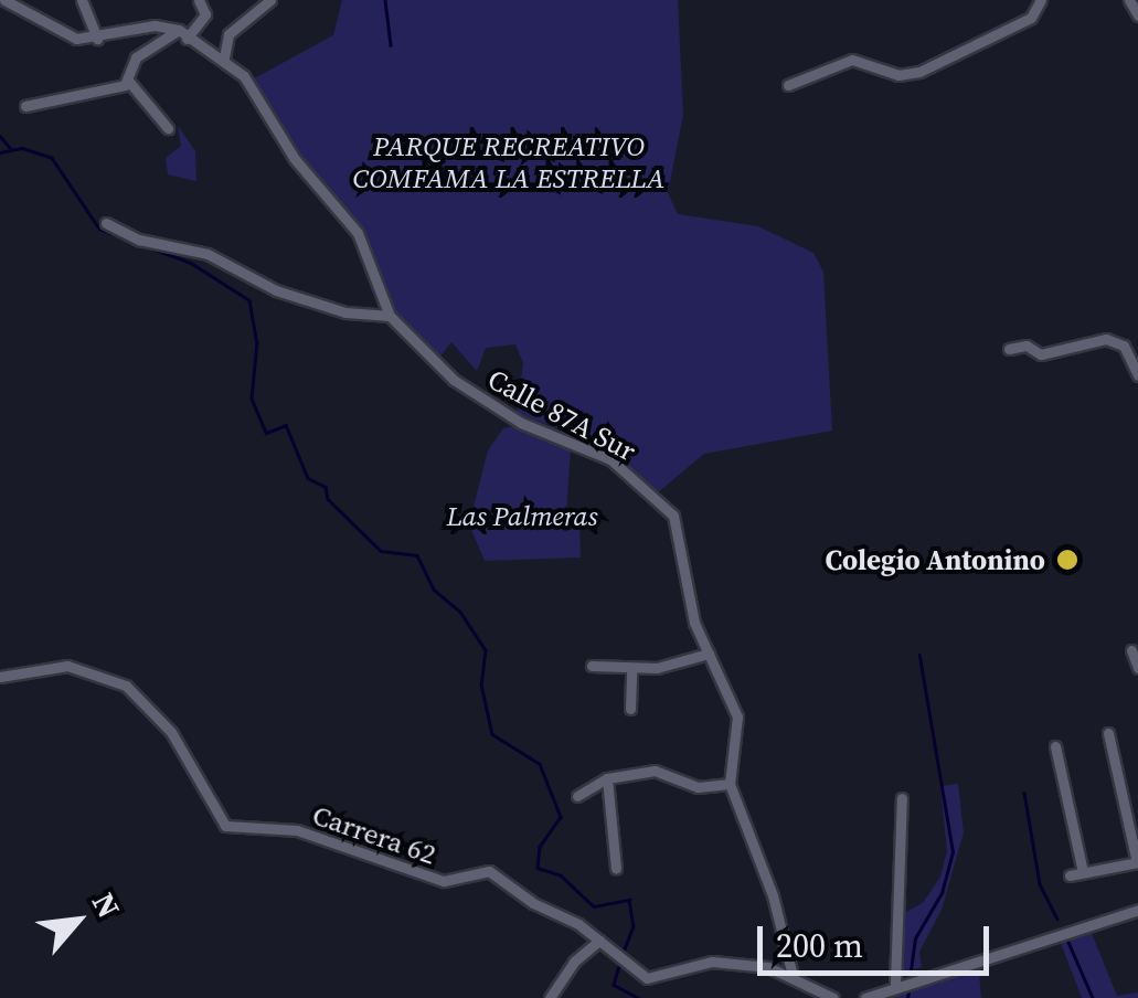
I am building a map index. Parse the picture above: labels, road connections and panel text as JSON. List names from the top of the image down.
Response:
{
  "streets": {
    "street": ["Calle 87A Sur", "Carrera 62"]
  },
  "parks": ["PARQUE RECREATIVO COMFAMA LA ESTRELLA", "Las Palmeras"],
  "places": ["Colegio Antonino"],
  "scale_bar": "200 m",
  "north": "top right"
}
